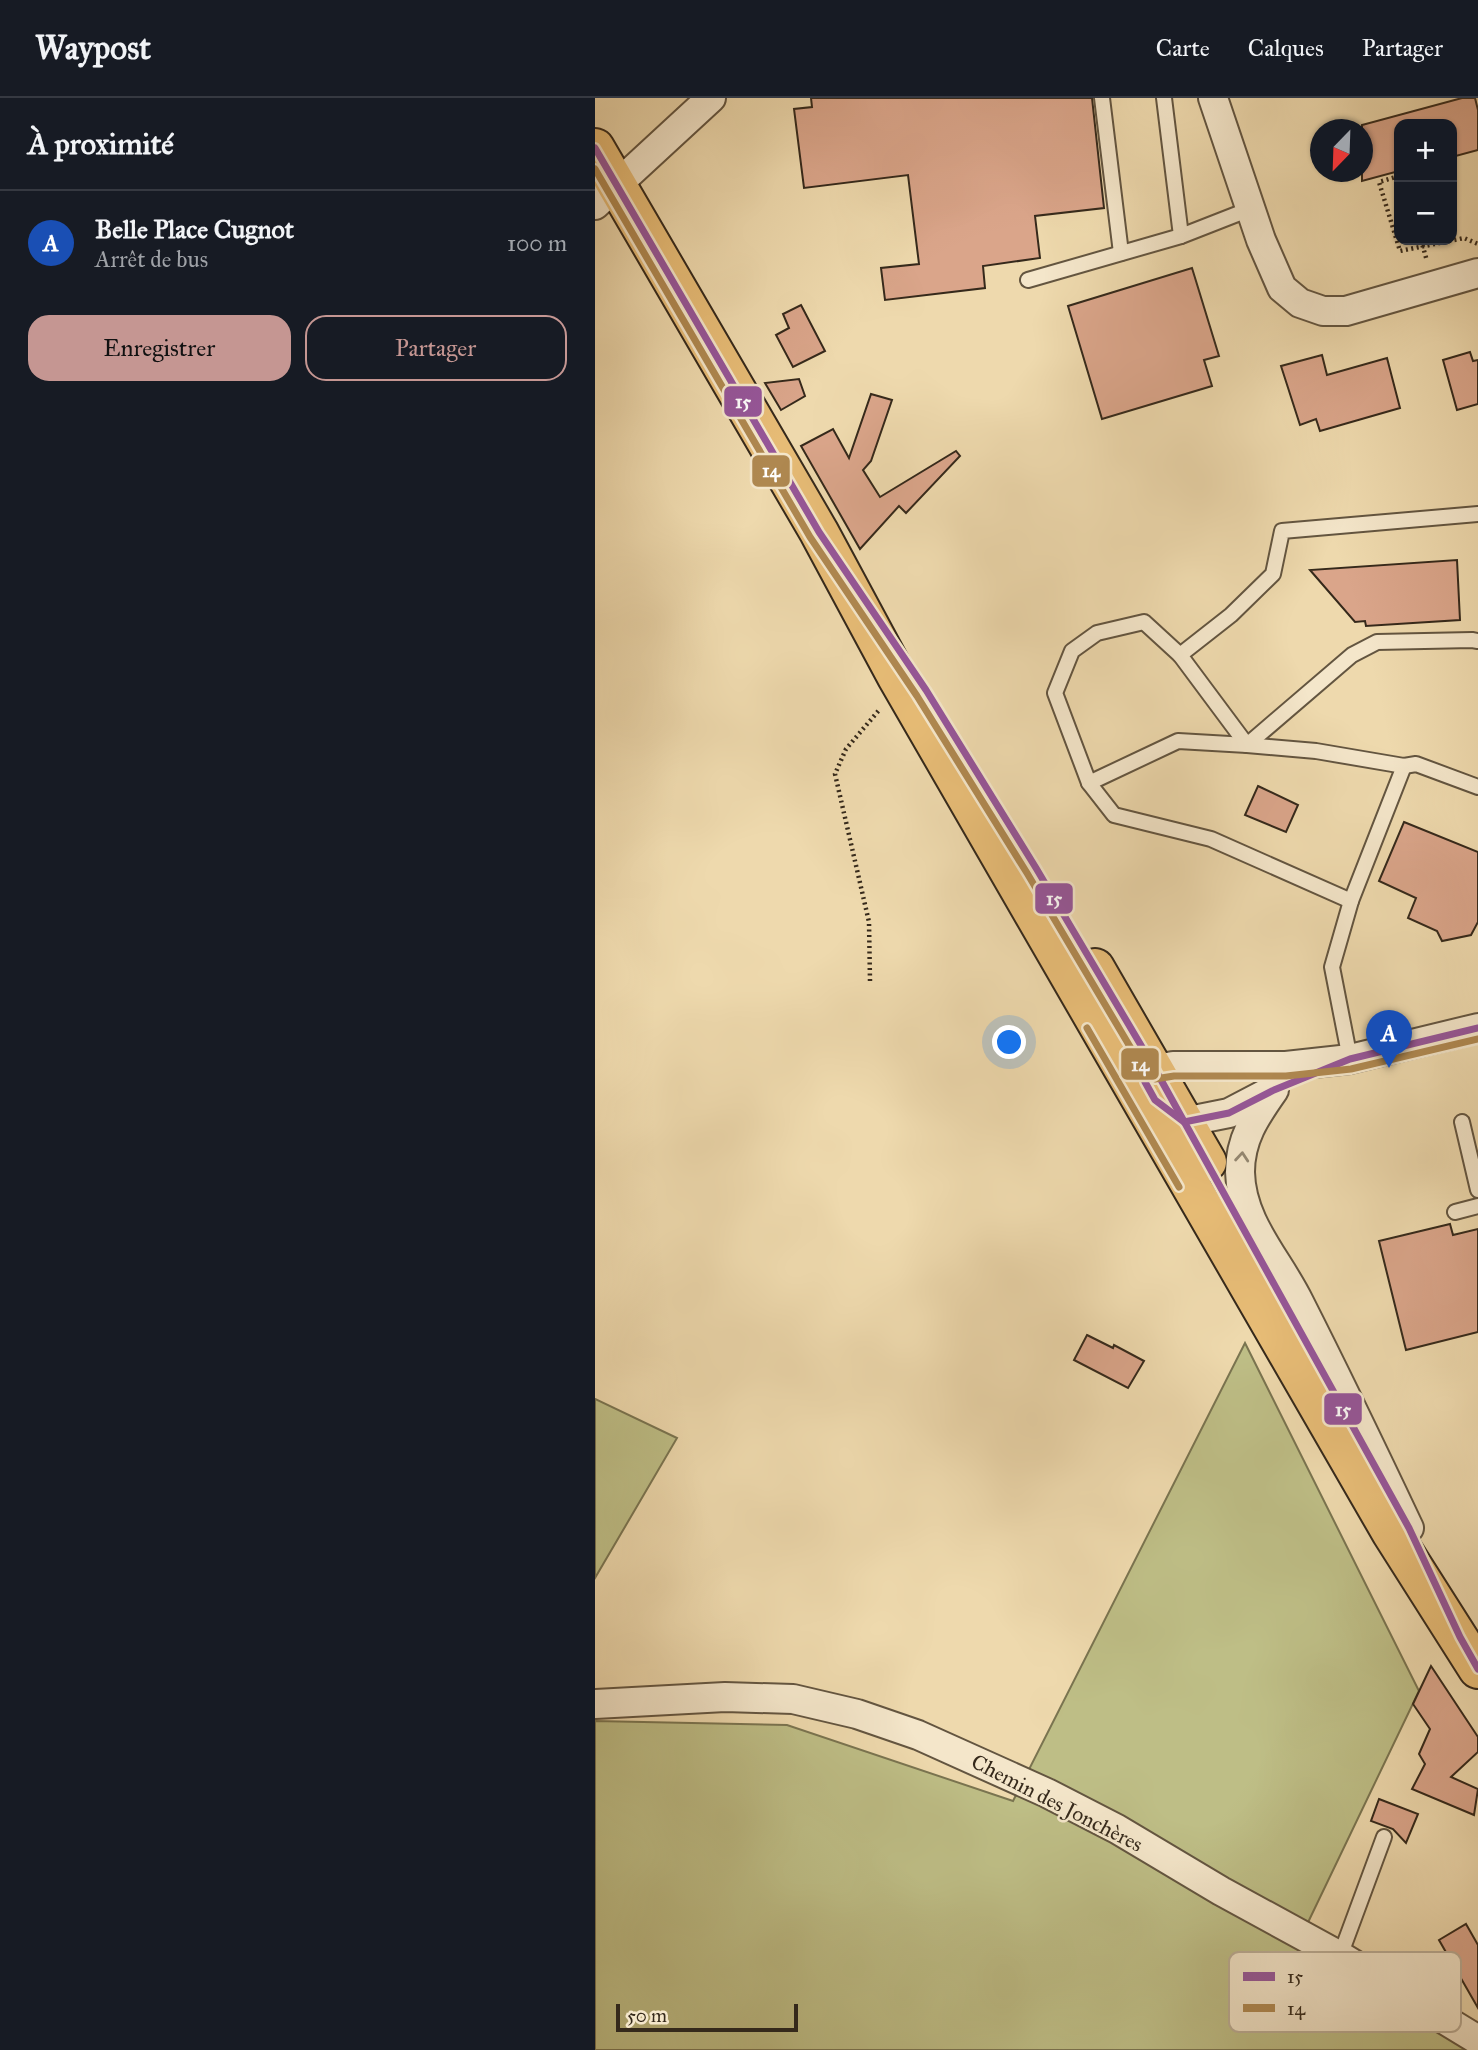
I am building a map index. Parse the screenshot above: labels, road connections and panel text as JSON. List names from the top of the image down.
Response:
{
  "streets": {
    "street": ["Chemin des Jonchères"]
  },
  "lines": ["transit line 15", "transit line 14"],
  "legend": ["15", "14"],
  "scale_bar": "50 m",
  "north": "bottom left",
  "page": {
    "header": "Waypost",
    "nav": ["Carte", "Calques", "Partager"],
    "heading": "À proximité",
    "map_buttons": ["+", "−"],
    "list": [
      {
        "mark": "A",
        "name": "Belle Place Cugnot",
        "note": "Arrêt de bus",
        "value": "100 m"
      }
    ],
    "buttons": ["Enregistrer", "Partager"],
    "pins": "A",
    "scale": "50 m"
  }
}
